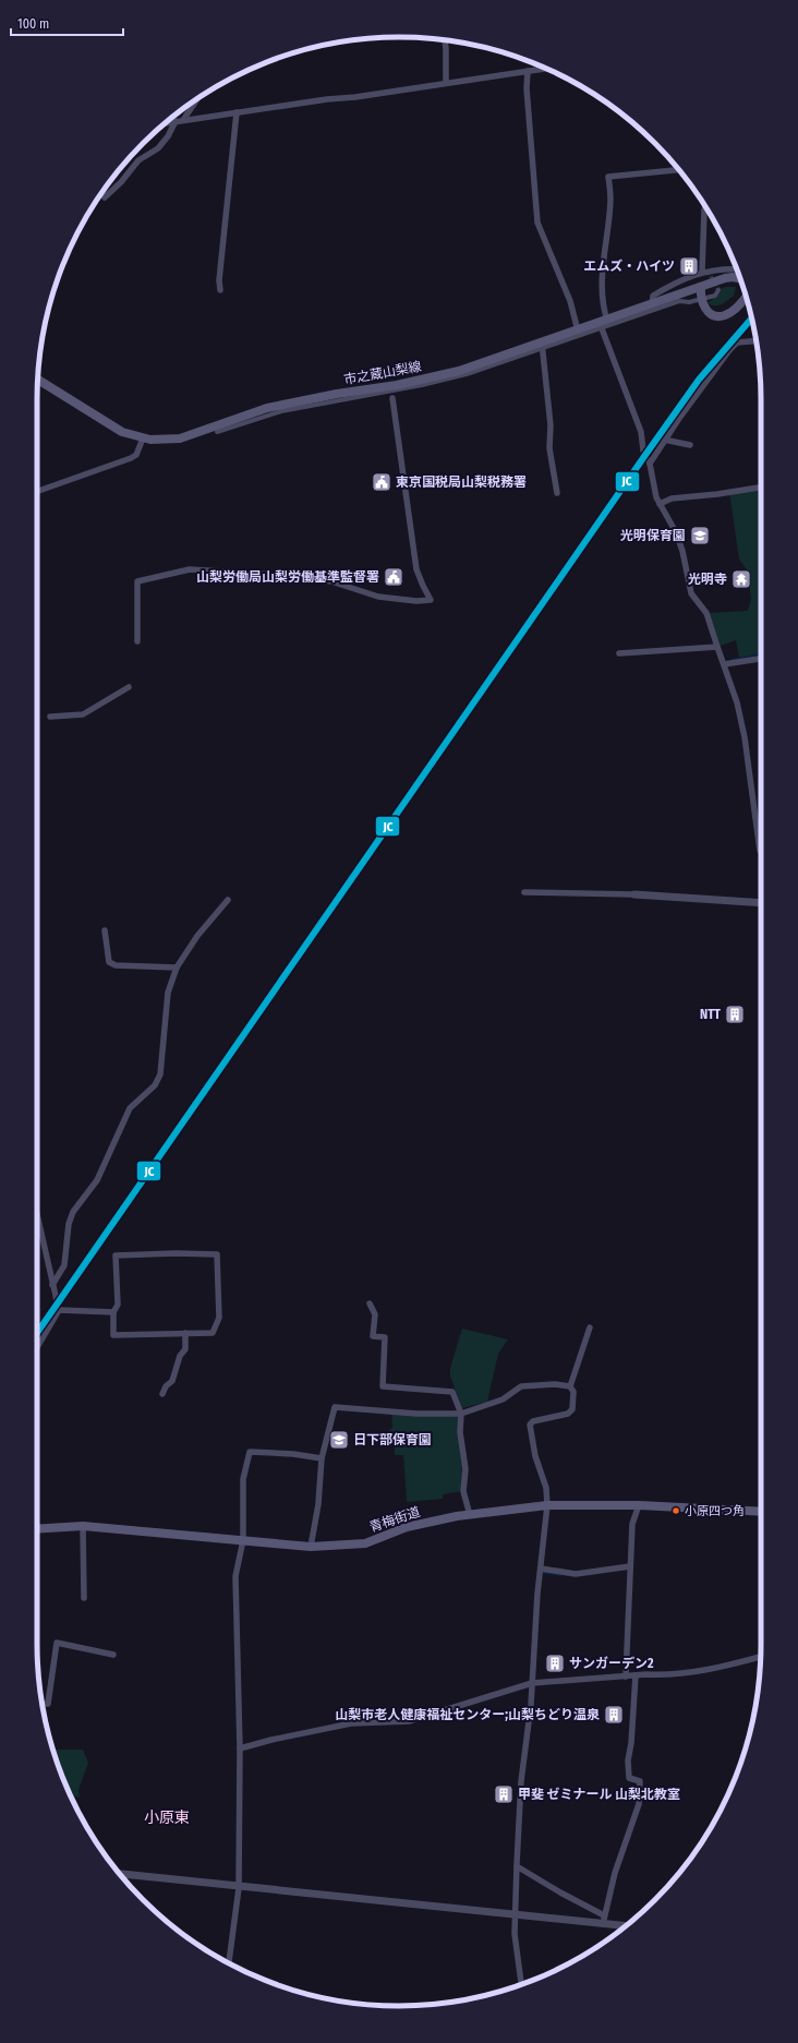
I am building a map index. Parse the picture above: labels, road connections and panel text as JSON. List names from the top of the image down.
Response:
{
  "streets": {
    "main road": ["市之蔵山梨線", "青梅街道"]
  },
  "districts": ["小原東"],
  "places": {
    "building": [
      "エムズ・ハイツ",
      "NTT",
      "サンガーデン2",
      "山梨市老人健康福祉センター;山梨ちどり温泉",
      "甲斐 ゼミナール 山梨北教室"
    ],
    "public building": ["東京国税局山梨税務署", "山梨労働局山梨労働基準監督署"],
    "school or university": ["光明保育園", "日下部保育園"],
    "temple": ["光明寺"],
    "other": ["小原四つ角"]
  },
  "lines": ["transit line JC"],
  "scale_bar": "100 m"
}
